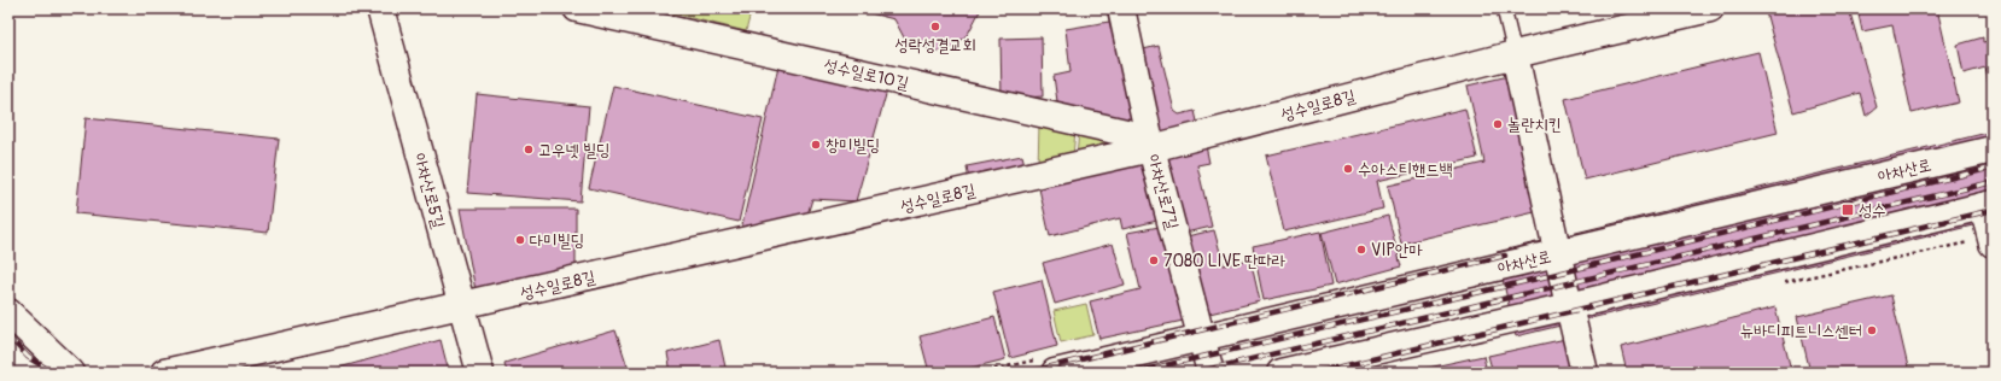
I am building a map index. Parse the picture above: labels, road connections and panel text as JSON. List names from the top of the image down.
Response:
{
  "streets": {
    "street": [
      "성수일로10길",
      "성수일로8길",
      "아차산로",
      "아차산로5길",
      "아차산로7길"
    ]
  },
  "crossings": [
    ["성수일로10길", "성수일로8길"],
    ["성수일로10길", "아차산로7길"],
    ["성수일로8길", "아차산로5길"],
    ["성수일로8길", "아차산로7길"],
    ["아차산로", "아차산로7길"]
  ],
  "places": {
    "other": [
      "성락성결교회",
      "놀란치킨",
      "창미빌딩",
      "고우넷 빌딩",
      "수아스티핸드백",
      "다미빌딩",
      "VIP안마",
      "7080 LIVE 딴따라",
      "뉴바디피트니스센터"
    ],
    "transit": ["성수"]
  }
}
